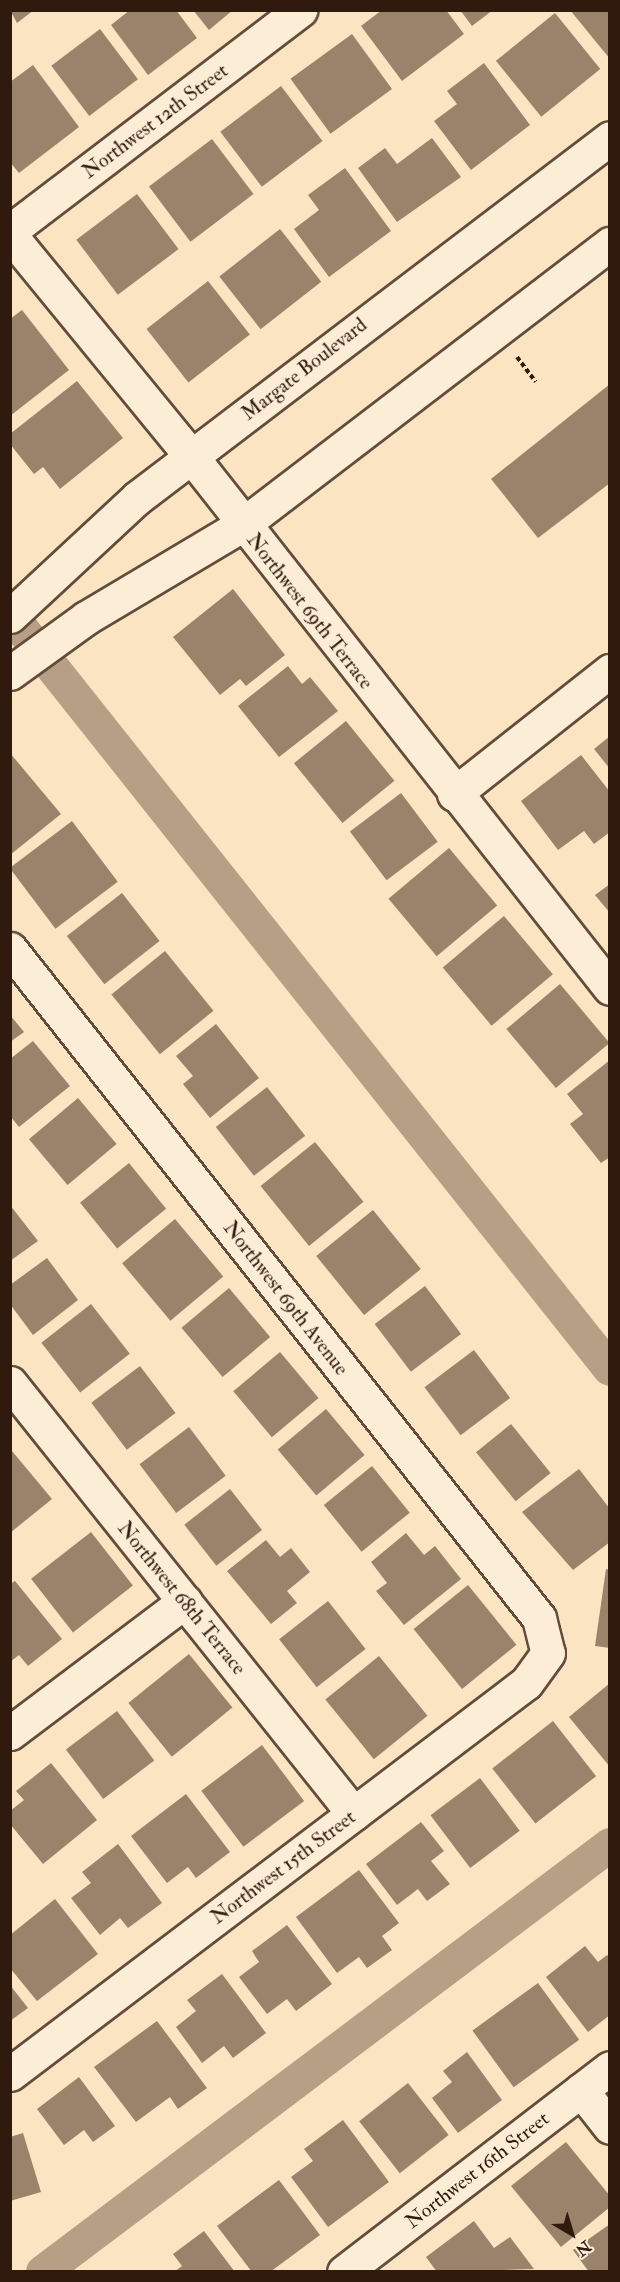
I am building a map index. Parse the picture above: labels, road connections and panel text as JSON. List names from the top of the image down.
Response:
{
  "streets": {
    "street": [
      "Northwest 12th Street",
      "Margate Boulevard",
      "Northwest 69th Terrace",
      "Northwest 69th Avenue",
      "Northwest 68th Terrace",
      "Northwest 15th Street",
      "Northwest 16th Street"
    ]
  },
  "crossings": [
    ["Northwest 12th Street", "Northwest 69th Terrace"],
    ["Margate Boulevard", "Northwest 69th Terrace"],
    ["Northwest 69th Avenue", "Northwest 15th Street"],
    ["Northwest 68th Terrace", "Northwest 15th Street"]
  ],
  "north": "bottom right"
}
